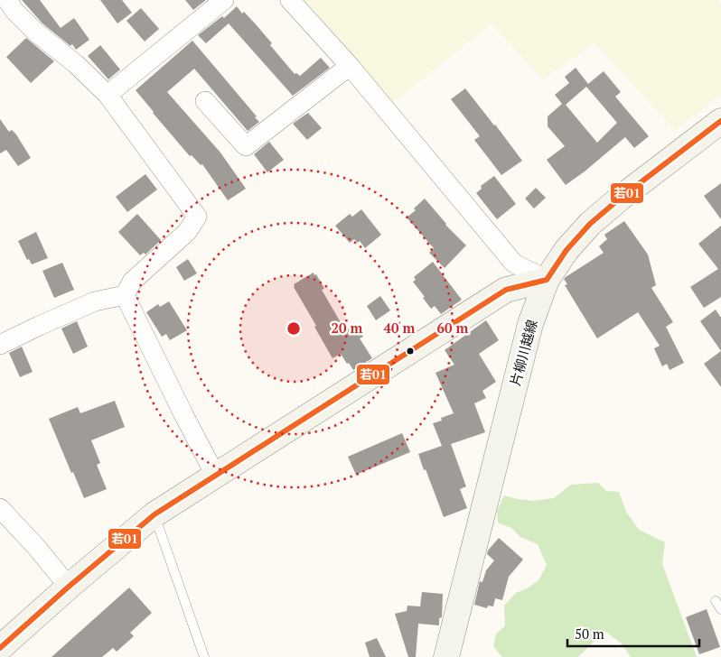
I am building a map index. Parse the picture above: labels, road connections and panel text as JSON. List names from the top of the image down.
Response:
{
  "streets": {
    "street": ["片柳川越線"]
  },
  "lines": ["transit line 若01"],
  "scale_bar": "50 m",
  "rings": ["20 m", "40 m", "60 m"]
}
